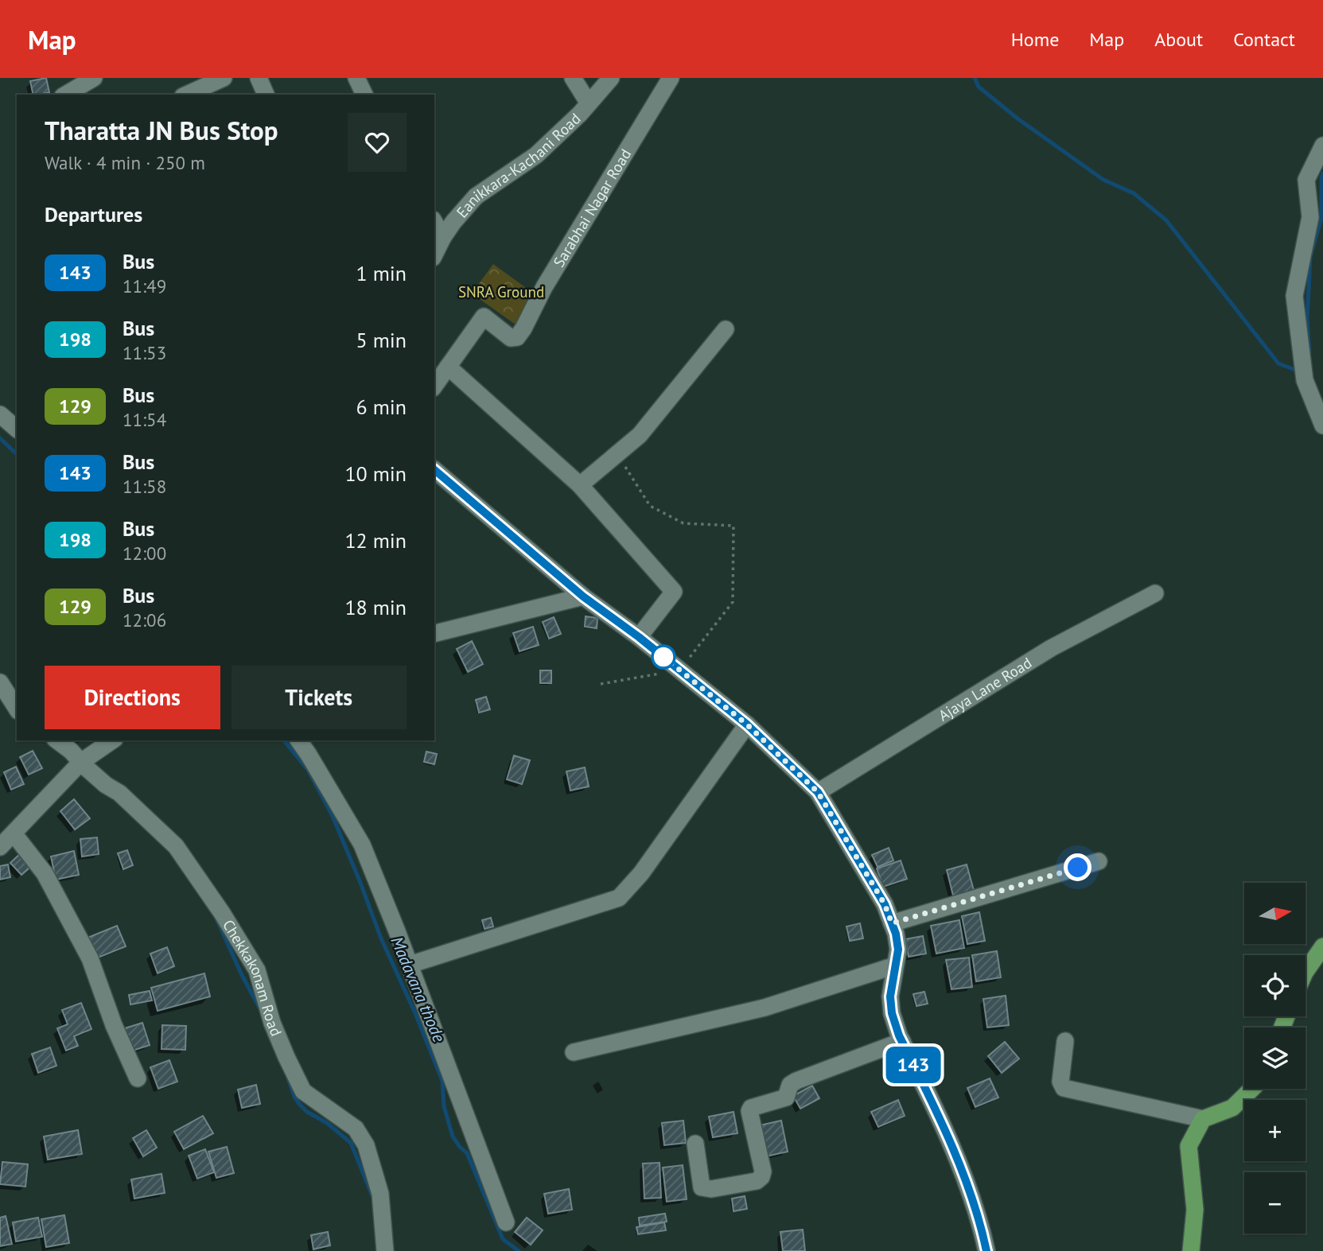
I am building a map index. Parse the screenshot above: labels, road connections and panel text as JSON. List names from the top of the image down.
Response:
{
  "streets": {
    "street": [
      "Eanikkara-Kachani Road",
      "Sarabhai Nagar Road",
      "Ajaya Lane Road",
      "Chekkakonam Road"
    ]
  },
  "water": ["Madavana thode"],
  "parks": ["SNRA Ground"],
  "lines": ["bus line 143"],
  "north": "right",
  "page": {
    "header": "Map",
    "nav": [
      "Home",
      "Map",
      "About",
      "Contact"
    ],
    "on_map": "143",
    "heading": [
      ["Tharatta JN Bus Stop", "Walk · 4 min · 250 m"],
      "Departures"
    ],
    "list": [
      {
        "mark": "143",
        "name": "Bus",
        "note": "11:49",
        "value": "1 min"
      },
      {
        "mark": "198",
        "name": "Bus",
        "note": "11:53",
        "value": "5 min"
      },
      {
        "mark": "129",
        "name": "Bus",
        "note": "11:54",
        "value": "6 min"
      },
      {
        "mark": "143",
        "name": "Bus",
        "note": "11:58",
        "value": "10 min"
      },
      {
        "mark": "198",
        "name": "Bus",
        "note": "12:00",
        "value": "12 min"
      },
      {
        "mark": "129",
        "name": "Bus",
        "note": "12:06",
        "value": "18 min"
      }
    ],
    "buttons": ["Directions", "Tickets"],
    "map_buttons": ["+", "−"]
  }
}
